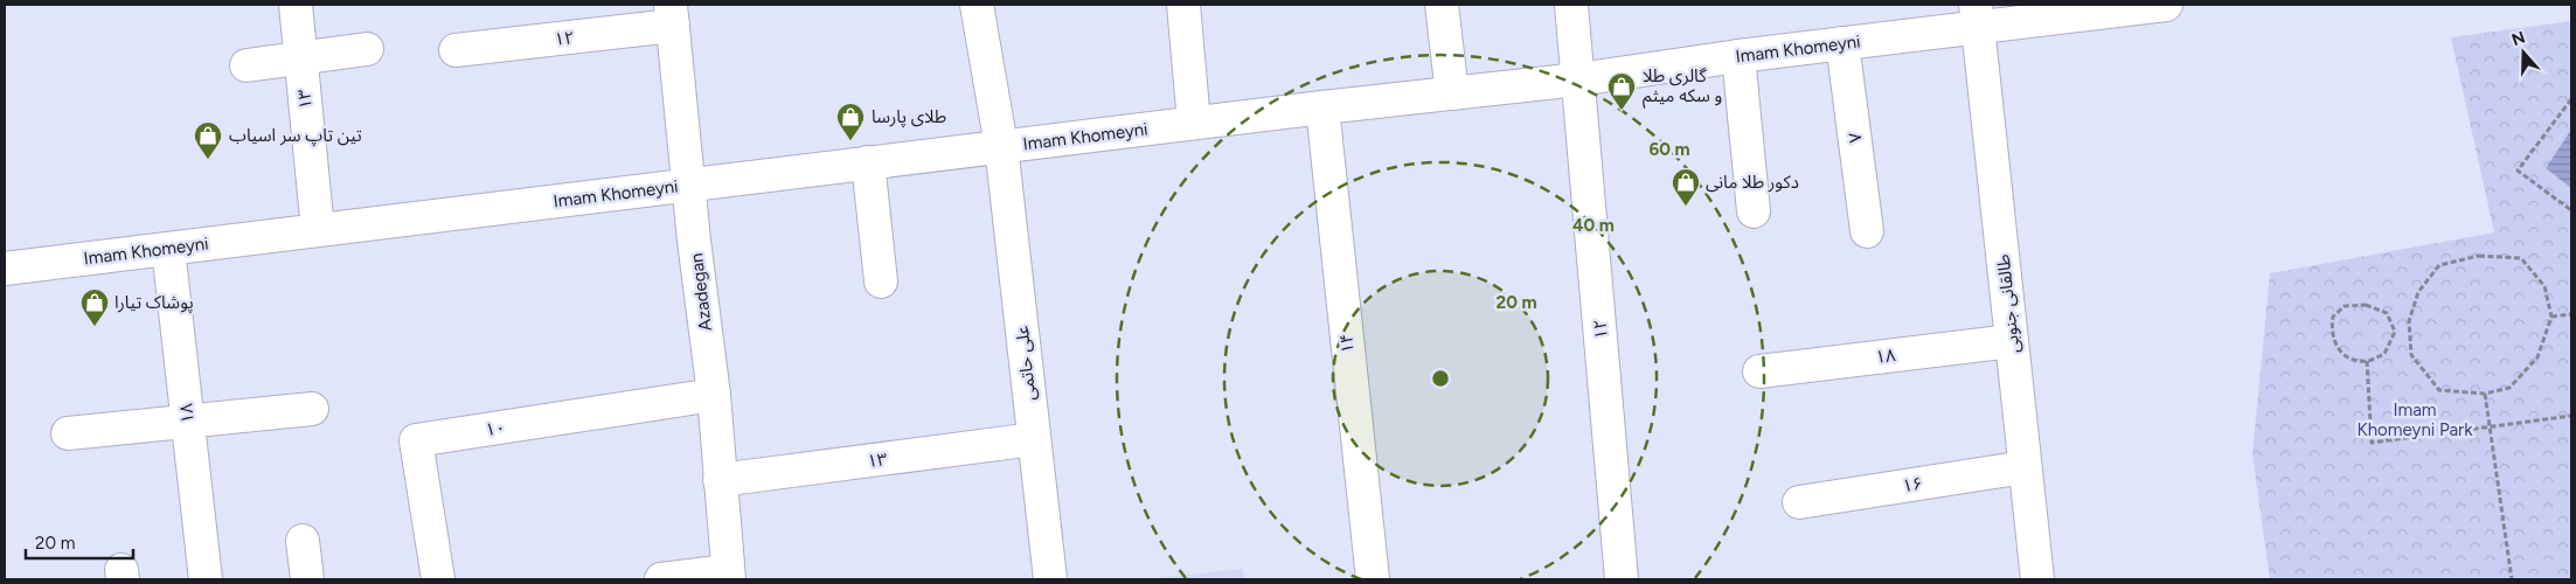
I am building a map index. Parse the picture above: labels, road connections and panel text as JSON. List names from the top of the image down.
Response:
{
  "streets": {
    "street": [
      "۱۲",
      "Imam Khomeyni",
      "۱۳",
      "۸",
      "Azadegan",
      "طالقانی جنوبی",
      "۱۴",
      "۱۸",
      "علی حاتمی",
      "۱۰",
      "۱۶"
    ]
  },
  "crossings": [
    ["۱۲", "Imam Khomeyni"],
    ["۱۲", "Azadegan"],
    ["Imam Khomeyni", "۱۳"],
    ["Imam Khomeyni", "۸"],
    ["Imam Khomeyni", "Azadegan"],
    ["Imam Khomeyni", "طالقانی جنوبی"],
    ["Imam Khomeyni", "۱۴"],
    ["Imam Khomeyni", "۱۸"],
    ["Imam Khomeyni", "علی حاتمی"],
    ["۱۳", "Azadegan"],
    ["۱۳", "علی حاتمی"],
    ["Azadegan", "۱۰"],
    ["طالقانی جنوبی", "۱۸"],
    ["طالقانی جنوبی", "۱۶"]
  ],
  "parks": ["Imam Khomeyni Park"],
  "places": {
    "shop": [
      "گالری طلا و سکه میثم",
      "طلای پارسا",
      "تین تاپ سر اسیاب",
      "دکور طلا مانی",
      "پوشاک تیارا"
    ]
  },
  "scale_bar": "20 m",
  "north": "top",
  "rings": ["60 m", "40 m", "20 m"]
}
